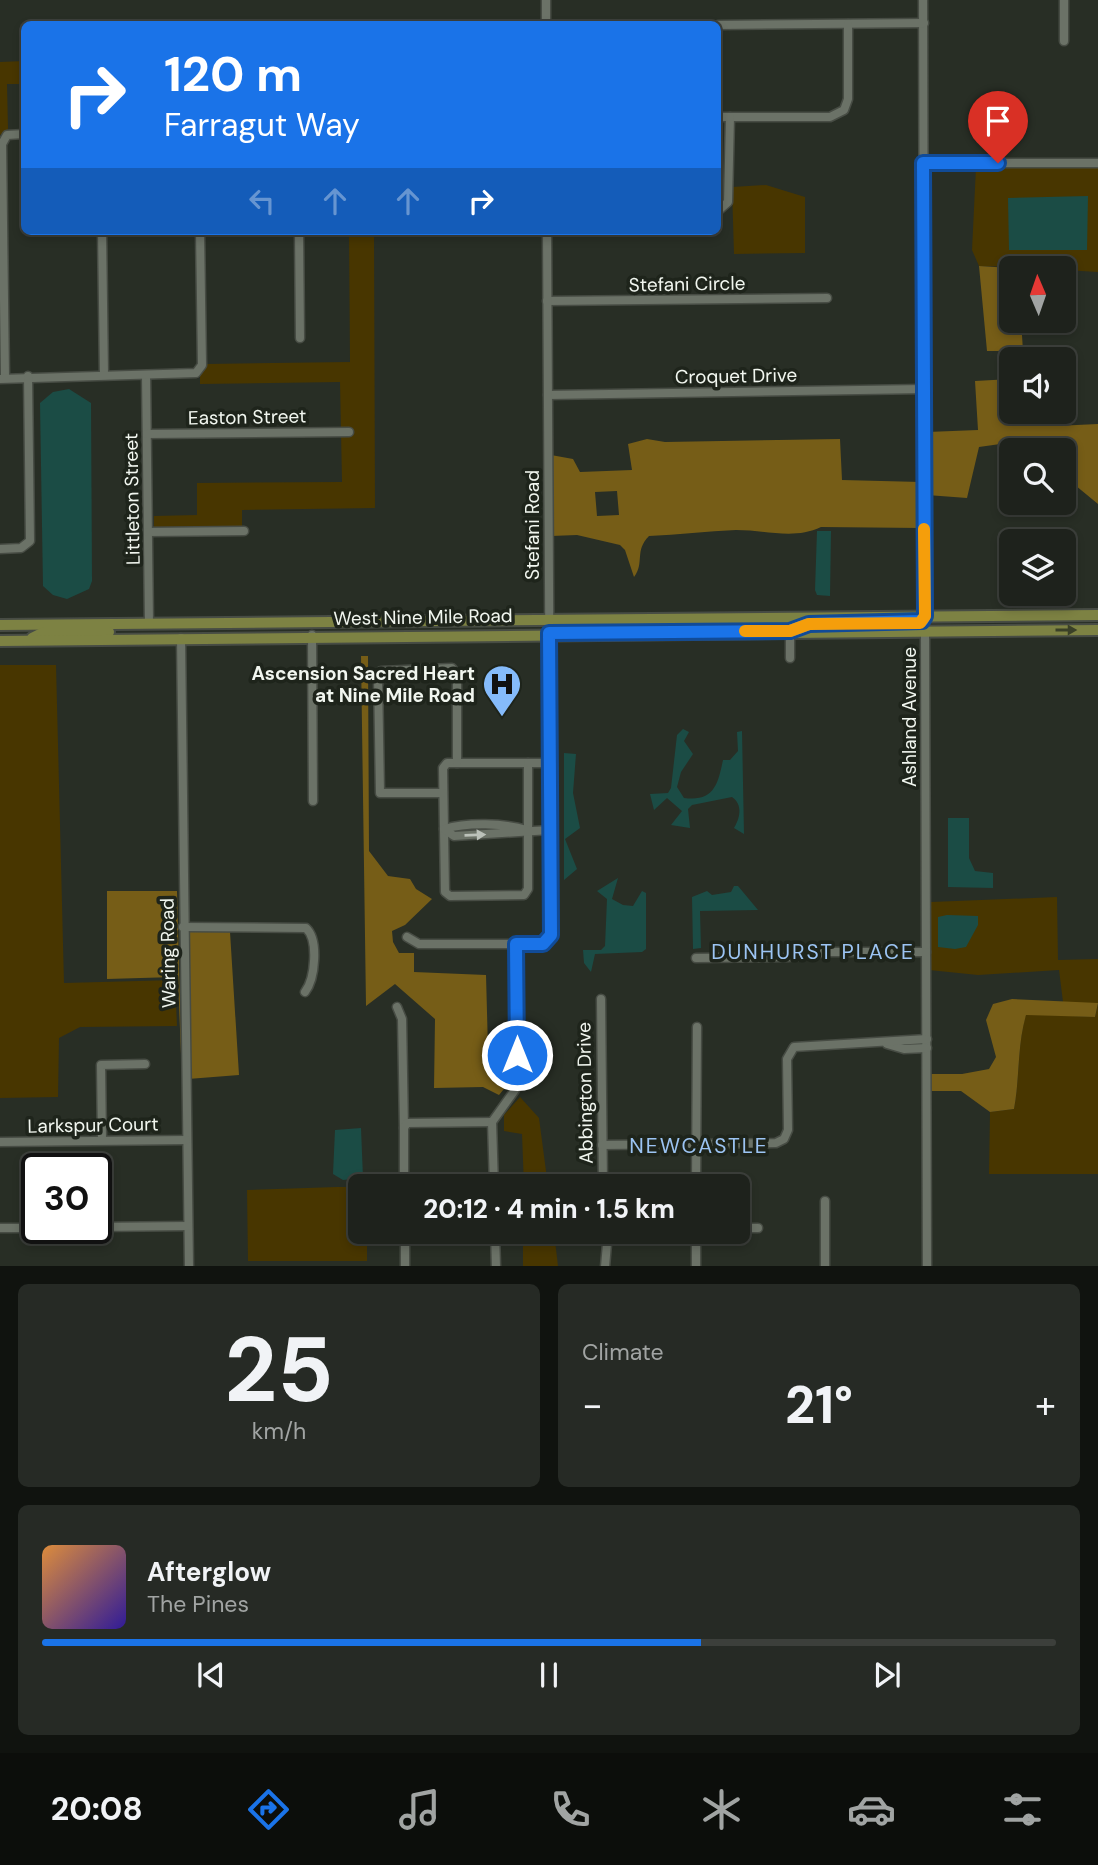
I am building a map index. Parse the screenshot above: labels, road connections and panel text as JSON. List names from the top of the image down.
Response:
{
  "streets": {
    "main road": ["West Nine Mile Road"],
    "street": [
      "Stefani Circle",
      "Croquet Drive",
      "Easton Street",
      "Littleton Street",
      "Stefani Road",
      "Ashland Avenue",
      "Waring Road",
      "Abbington Drive",
      "Larkspur Court"
    ]
  },
  "crossings": [
    ["Stefani Circle", "Stefani Road"],
    ["Croquet Drive", "Stefani Road"],
    ["Croquet Drive", "Ashland Avenue"],
    ["Easton Street", "Littleton Street"],
    ["Littleton Street", "West Nine Mile Road"],
    ["Stefani Road", "West Nine Mile Road"],
    ["West Nine Mile Road", "Ashland Avenue"],
    ["West Nine Mile Road", "Waring Road"],
    ["Waring Road", "Larkspur Court"]
  ],
  "districts": ["DUNHURST PLACE", "NEWCASTLE"],
  "places": {
    "hospital": ["Ascension Sacred Heart at Nine Mile Road"]
  },
  "north": "top",
  "page": {
    "turn": ["120 m", "Farragut Way"],
    "limit": "30",
    "trip": "20:12 · 4 min · 1.5 km",
    "tile": [
      ["25", "km/h"],
      "Climate"
    ],
    "heat": ["−", "21°", "+"],
    "song": ["Afterglow", "The Pines"],
    "tabs": "20:08"
  }
}
